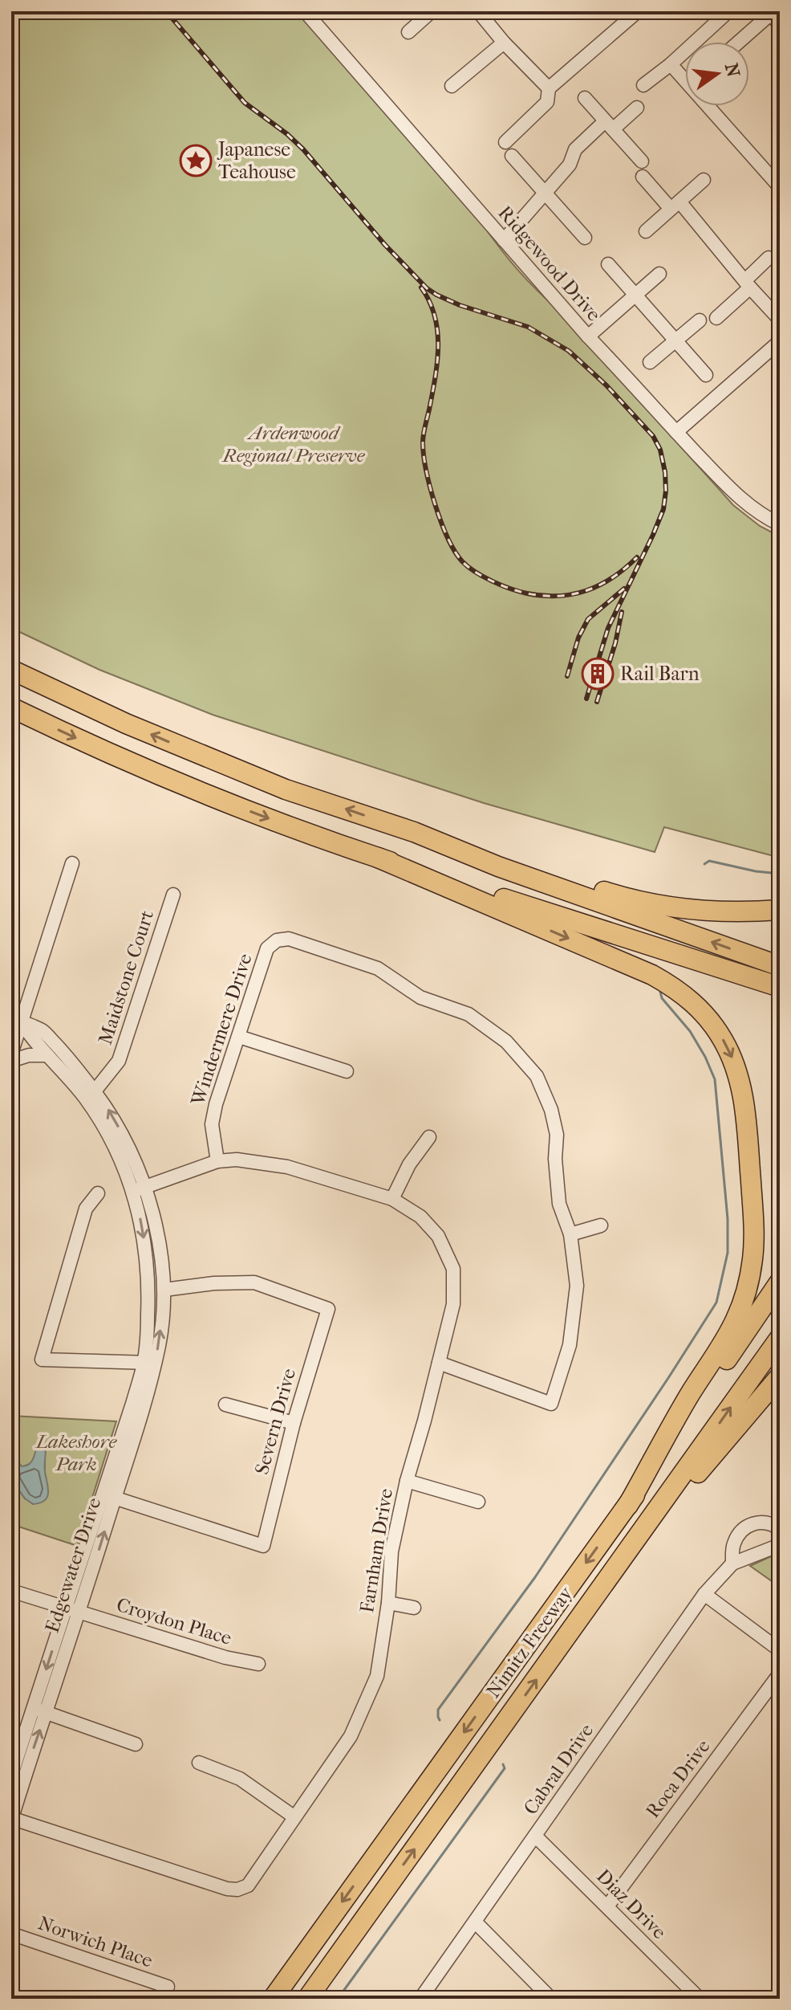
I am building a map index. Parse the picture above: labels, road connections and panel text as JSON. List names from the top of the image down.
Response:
{
  "streets": {
    "highway": ["Nimitz Freeway"],
    "street": [
      "Ridgewood Drive",
      "Maidstone Court",
      "Windermere Drive",
      "Severn Drive",
      "Farnham Drive",
      "Edgewater Drive",
      "Croydon Place",
      "Cabral Drive",
      "Roca Drive",
      "Diaz Drive",
      "Norwich Place"
    ]
  },
  "crossings": [
    ["Maidstone Court", "Edgewater Drive"],
    ["Windermere Drive", "Farnham Drive"],
    ["Severn Drive", "Edgewater Drive"],
    ["Farnham Drive", "Edgewater Drive"],
    ["Edgewater Drive", "Croydon Place"],
    ["Cabral Drive", "Diaz Drive"],
    ["Roca Drive", "Diaz Drive"]
  ],
  "parks": ["Ardenwood Regional Preserve", "Lakeshore Park"],
  "places": {
    "place": ["Japanese Teahouse"],
    "building": ["Rail Barn"]
  },
  "north": "right"
}
